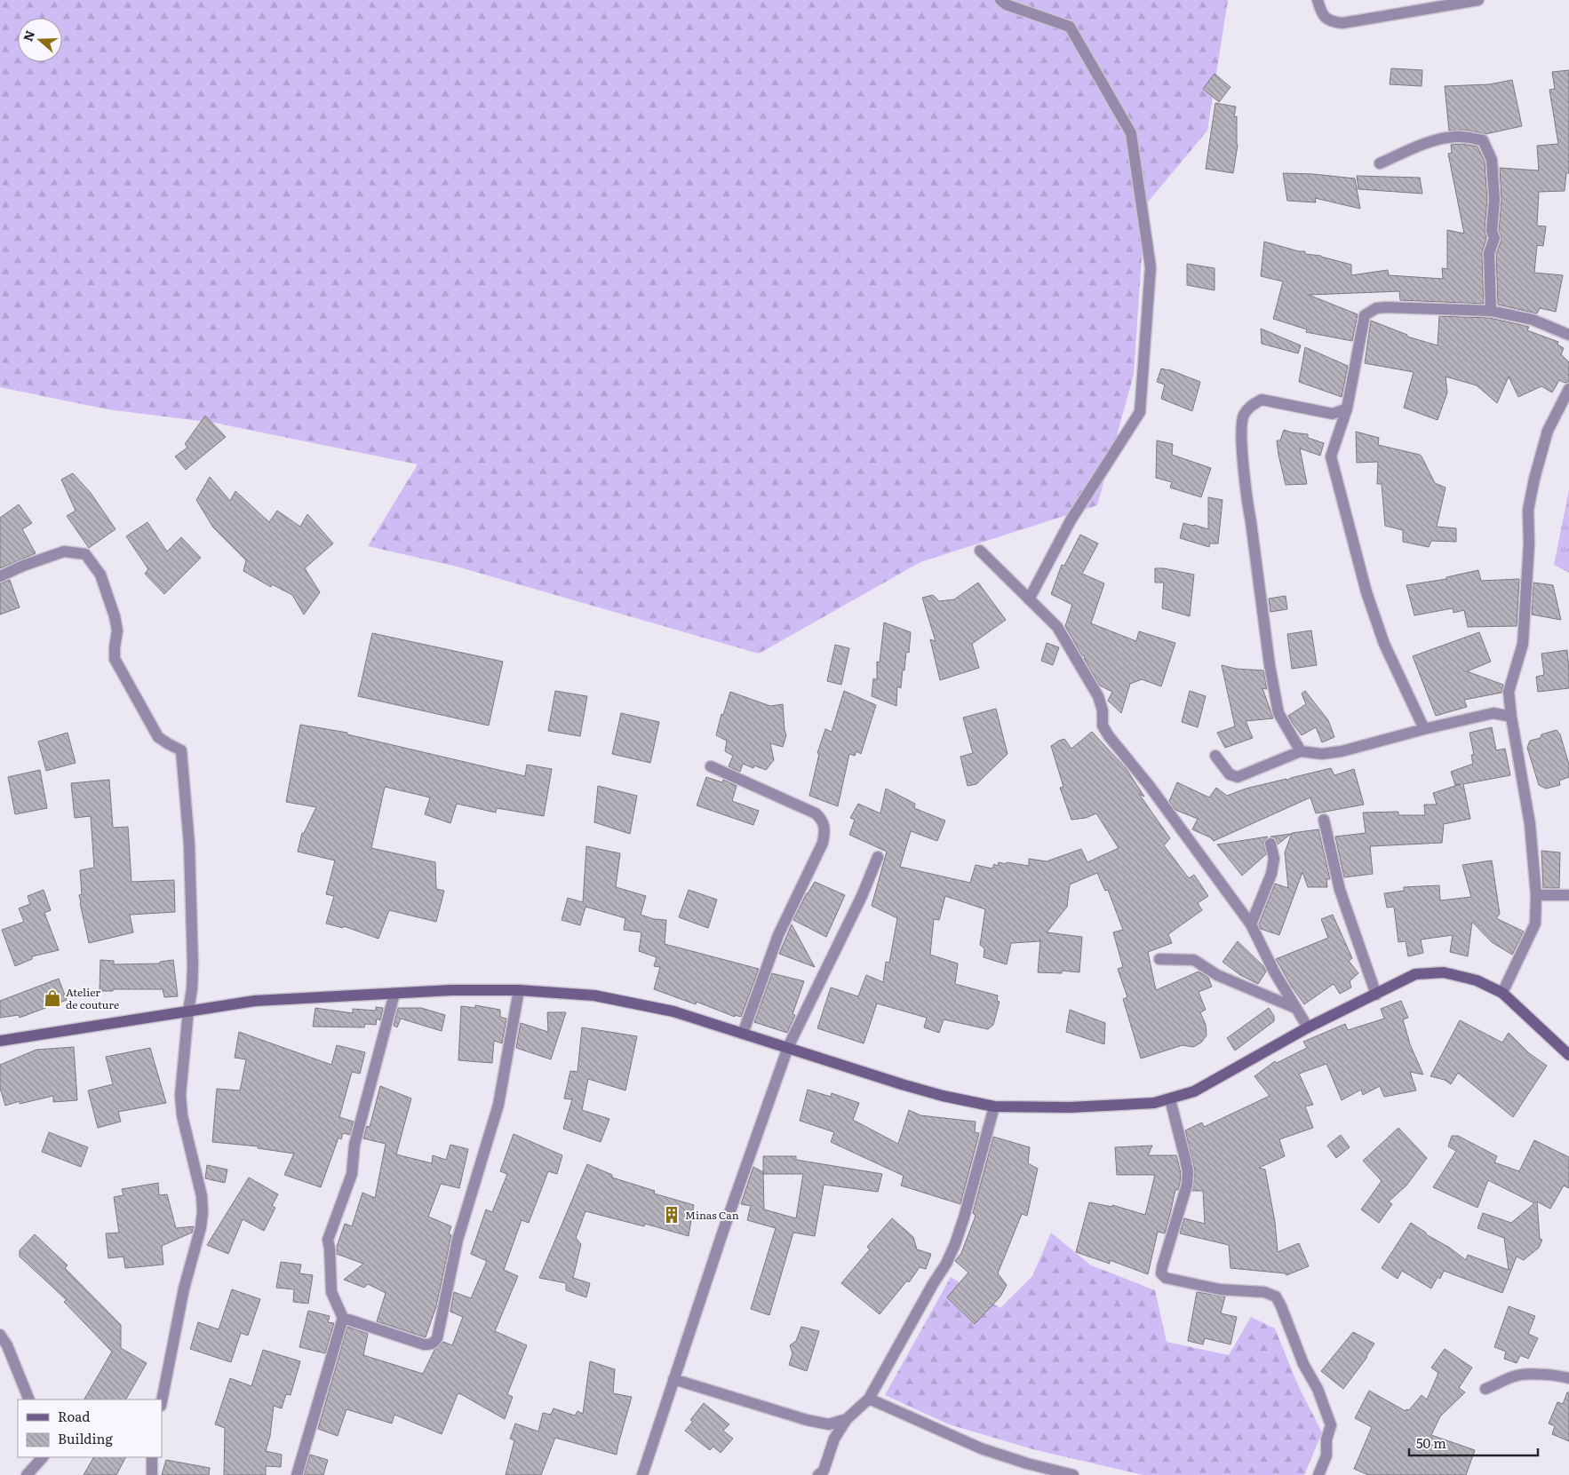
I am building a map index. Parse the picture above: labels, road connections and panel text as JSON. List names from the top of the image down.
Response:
{
  "places": {
    "shop": ["Atelier de couture"],
    "building": ["Minas Can"]
  },
  "legend": ["Road", "Building"],
  "scale_bar": "50 m",
  "north": "left"
}
